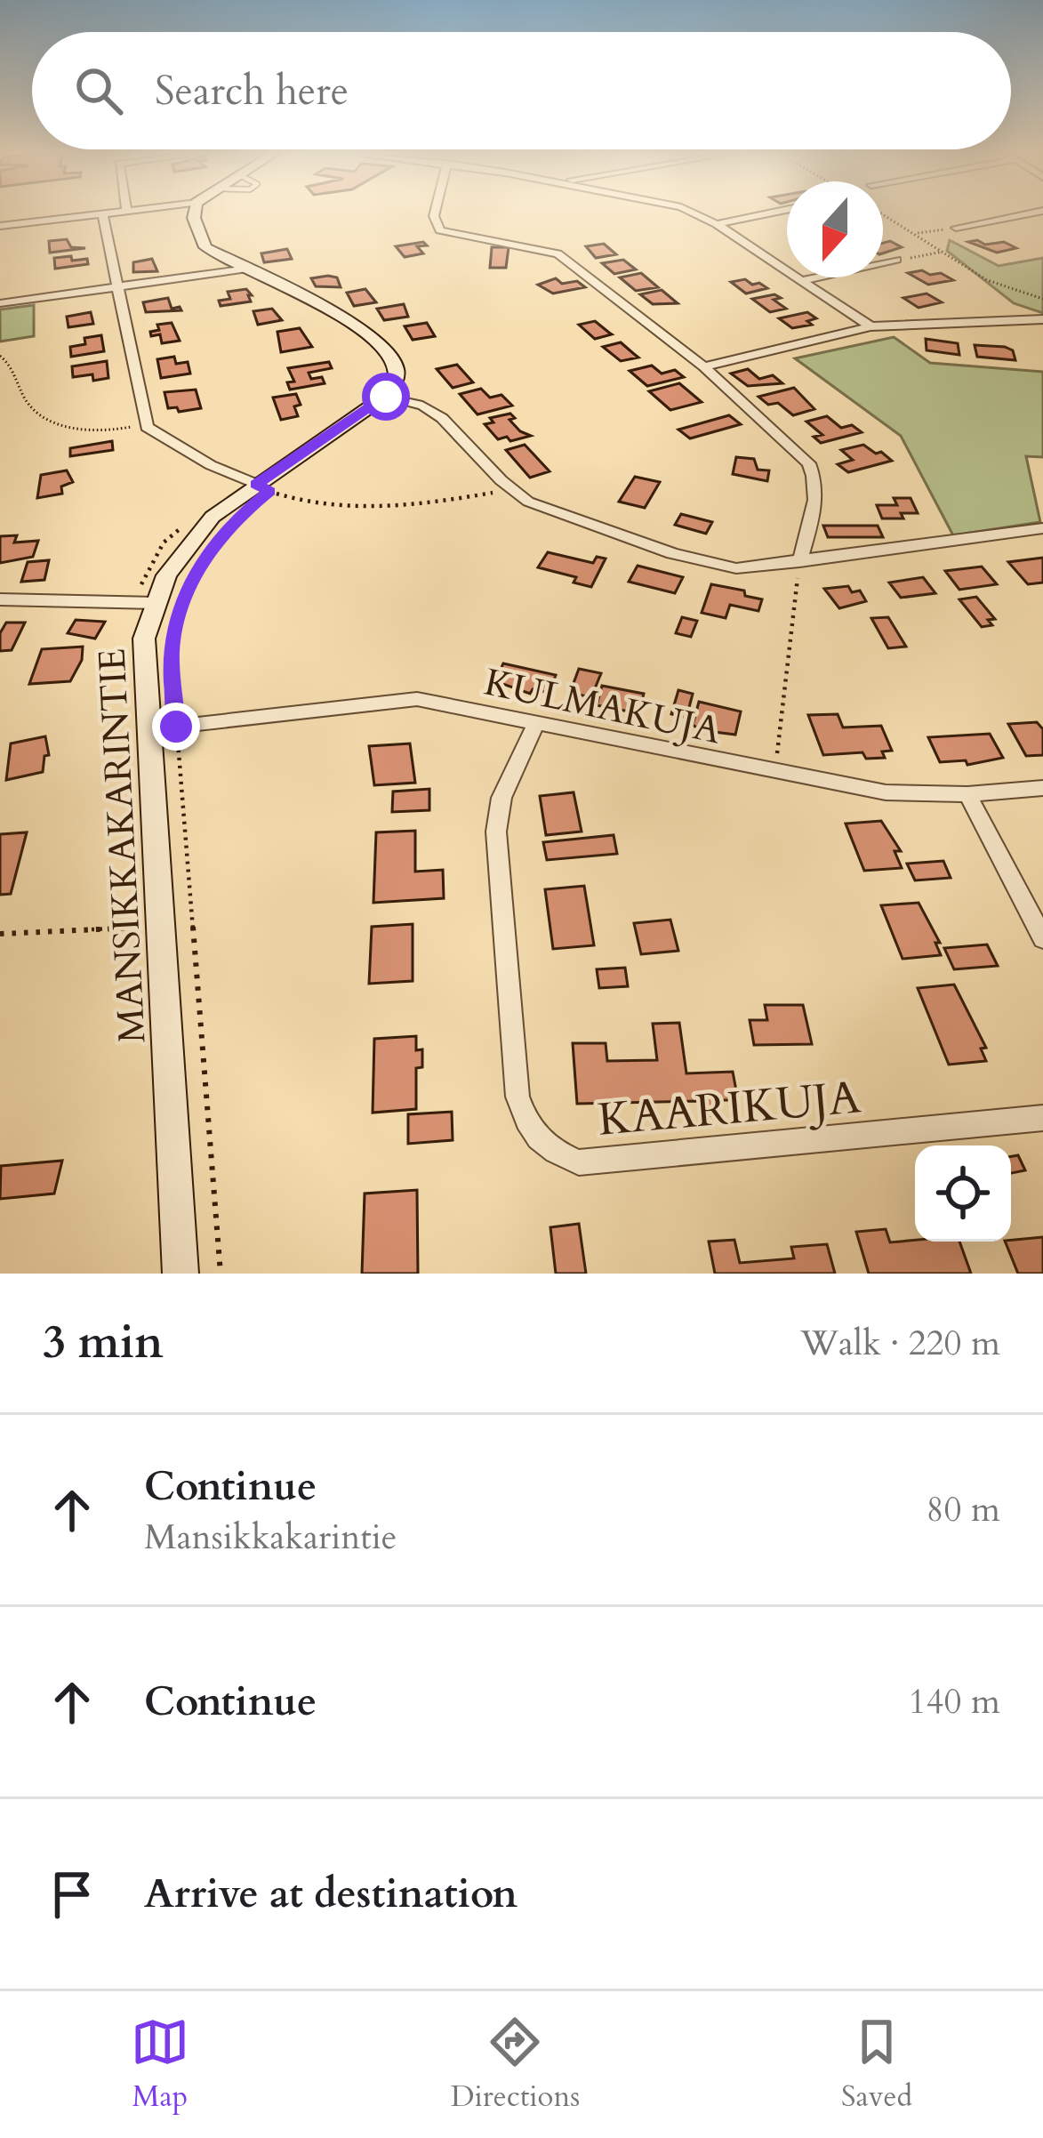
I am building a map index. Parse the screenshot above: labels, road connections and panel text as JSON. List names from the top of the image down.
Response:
{
  "streets": {
    "street": ["KULMAKUJA", "MANSIKKAKARINTIE", "KAARIKUJA"]
  },
  "crossings": [
    ["KULMAKUJA", "MANSIKKAKARINTIE"],
    ["KULMAKUJA", "KAARIKUJA"]
  ],
  "north": "bottom",
  "page": {
    "search": "Search here",
    "heading": ["3 min", "Walk · 220 m"],
    "list": [
      ["Continue", "Mansikkakarintie", "80 m"],
      ["Continue", "140 m"],
      "Arrive at destination"
    ],
    "nav": ["Map", "Directions", "Saved"]
  }
}
